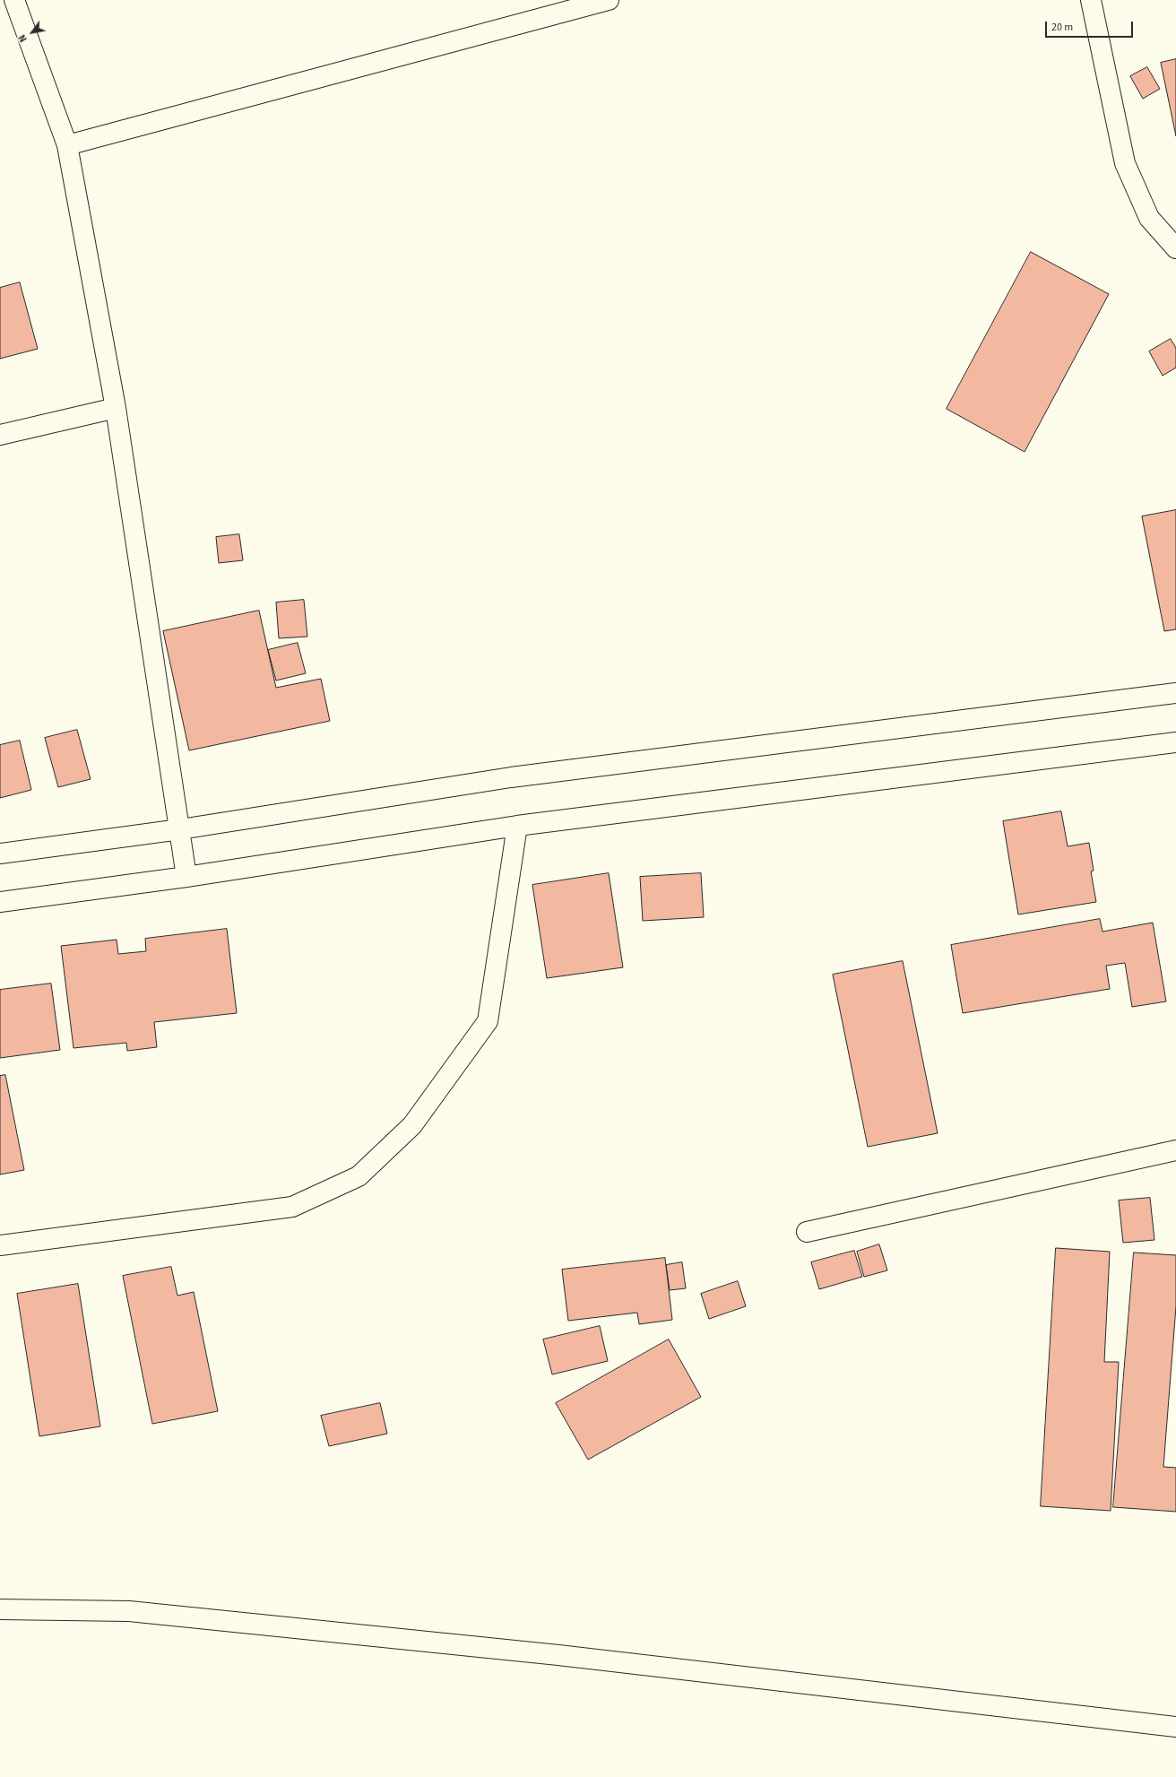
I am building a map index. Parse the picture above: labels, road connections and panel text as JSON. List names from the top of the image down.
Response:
{
  "scale_bar": "20 m",
  "north": "bottom left"
}
